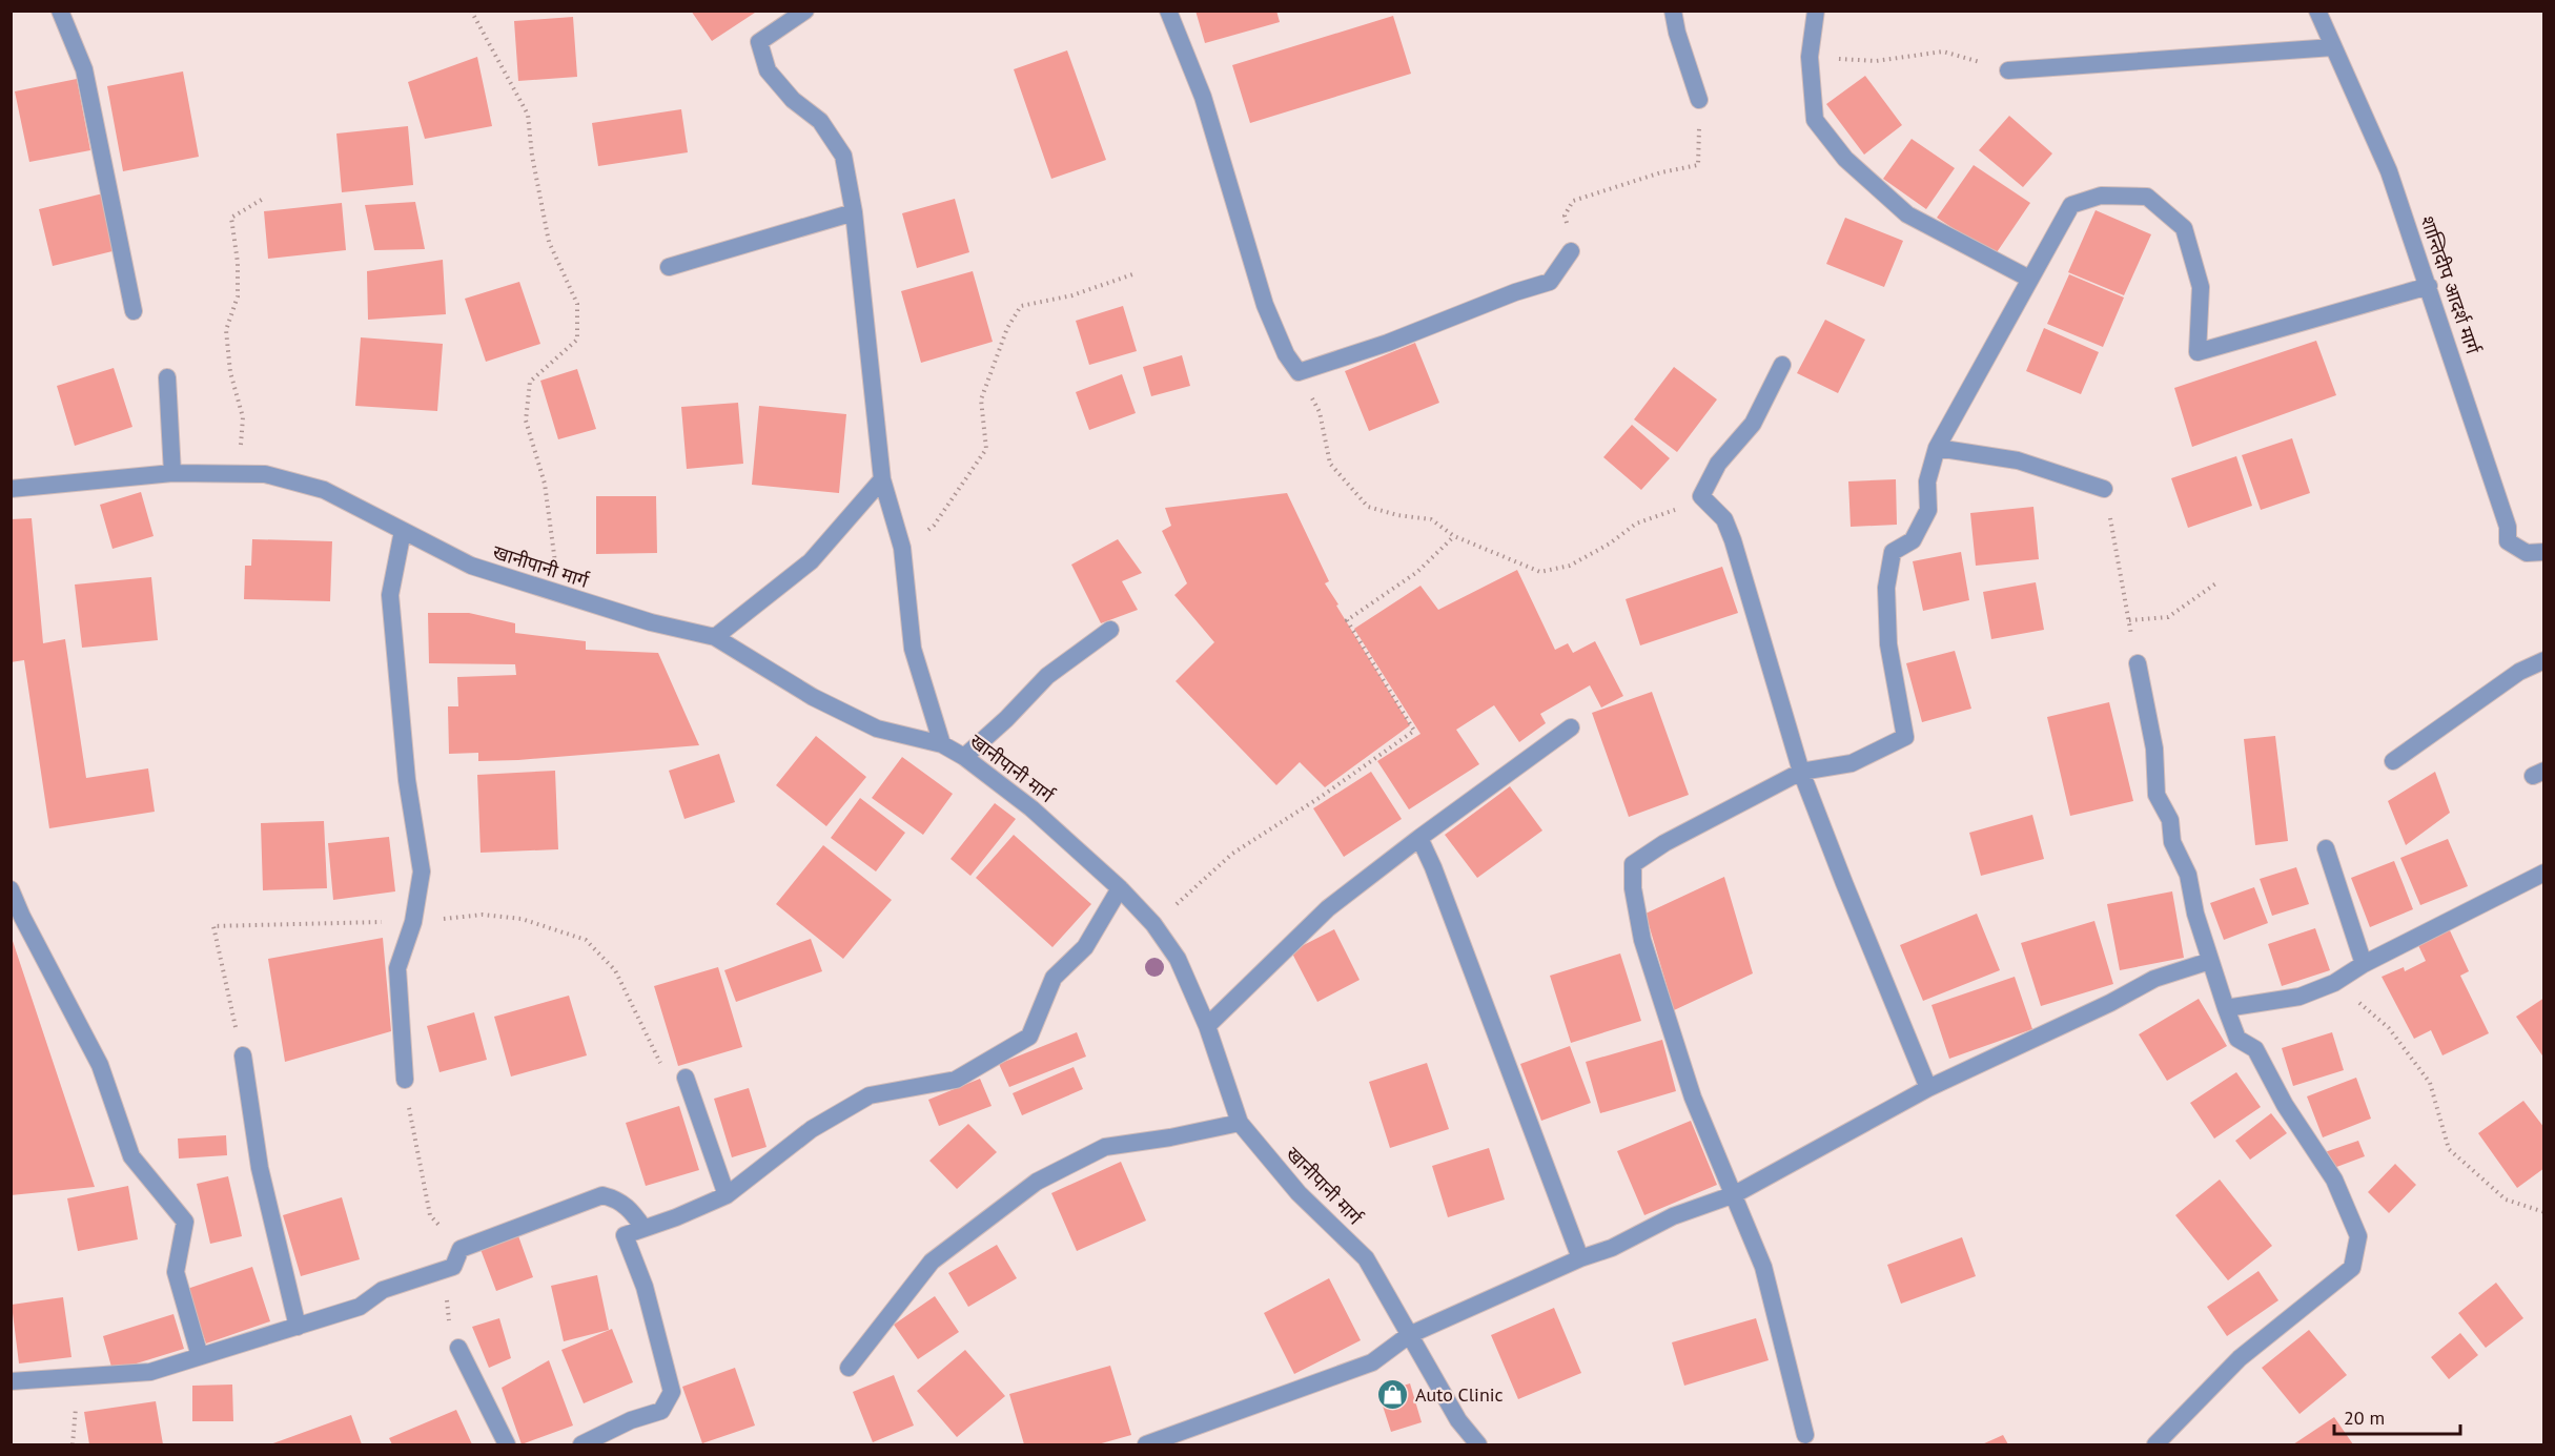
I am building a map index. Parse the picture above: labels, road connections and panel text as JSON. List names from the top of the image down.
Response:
{
  "streets": {
    "street": ["शान्तिदीप आदर्श मार्ग", "खानीपानी मार्ग"]
  },
  "places": {
    "shop": ["Auto Clinic"]
  },
  "scale_bar": "20 m"
}
